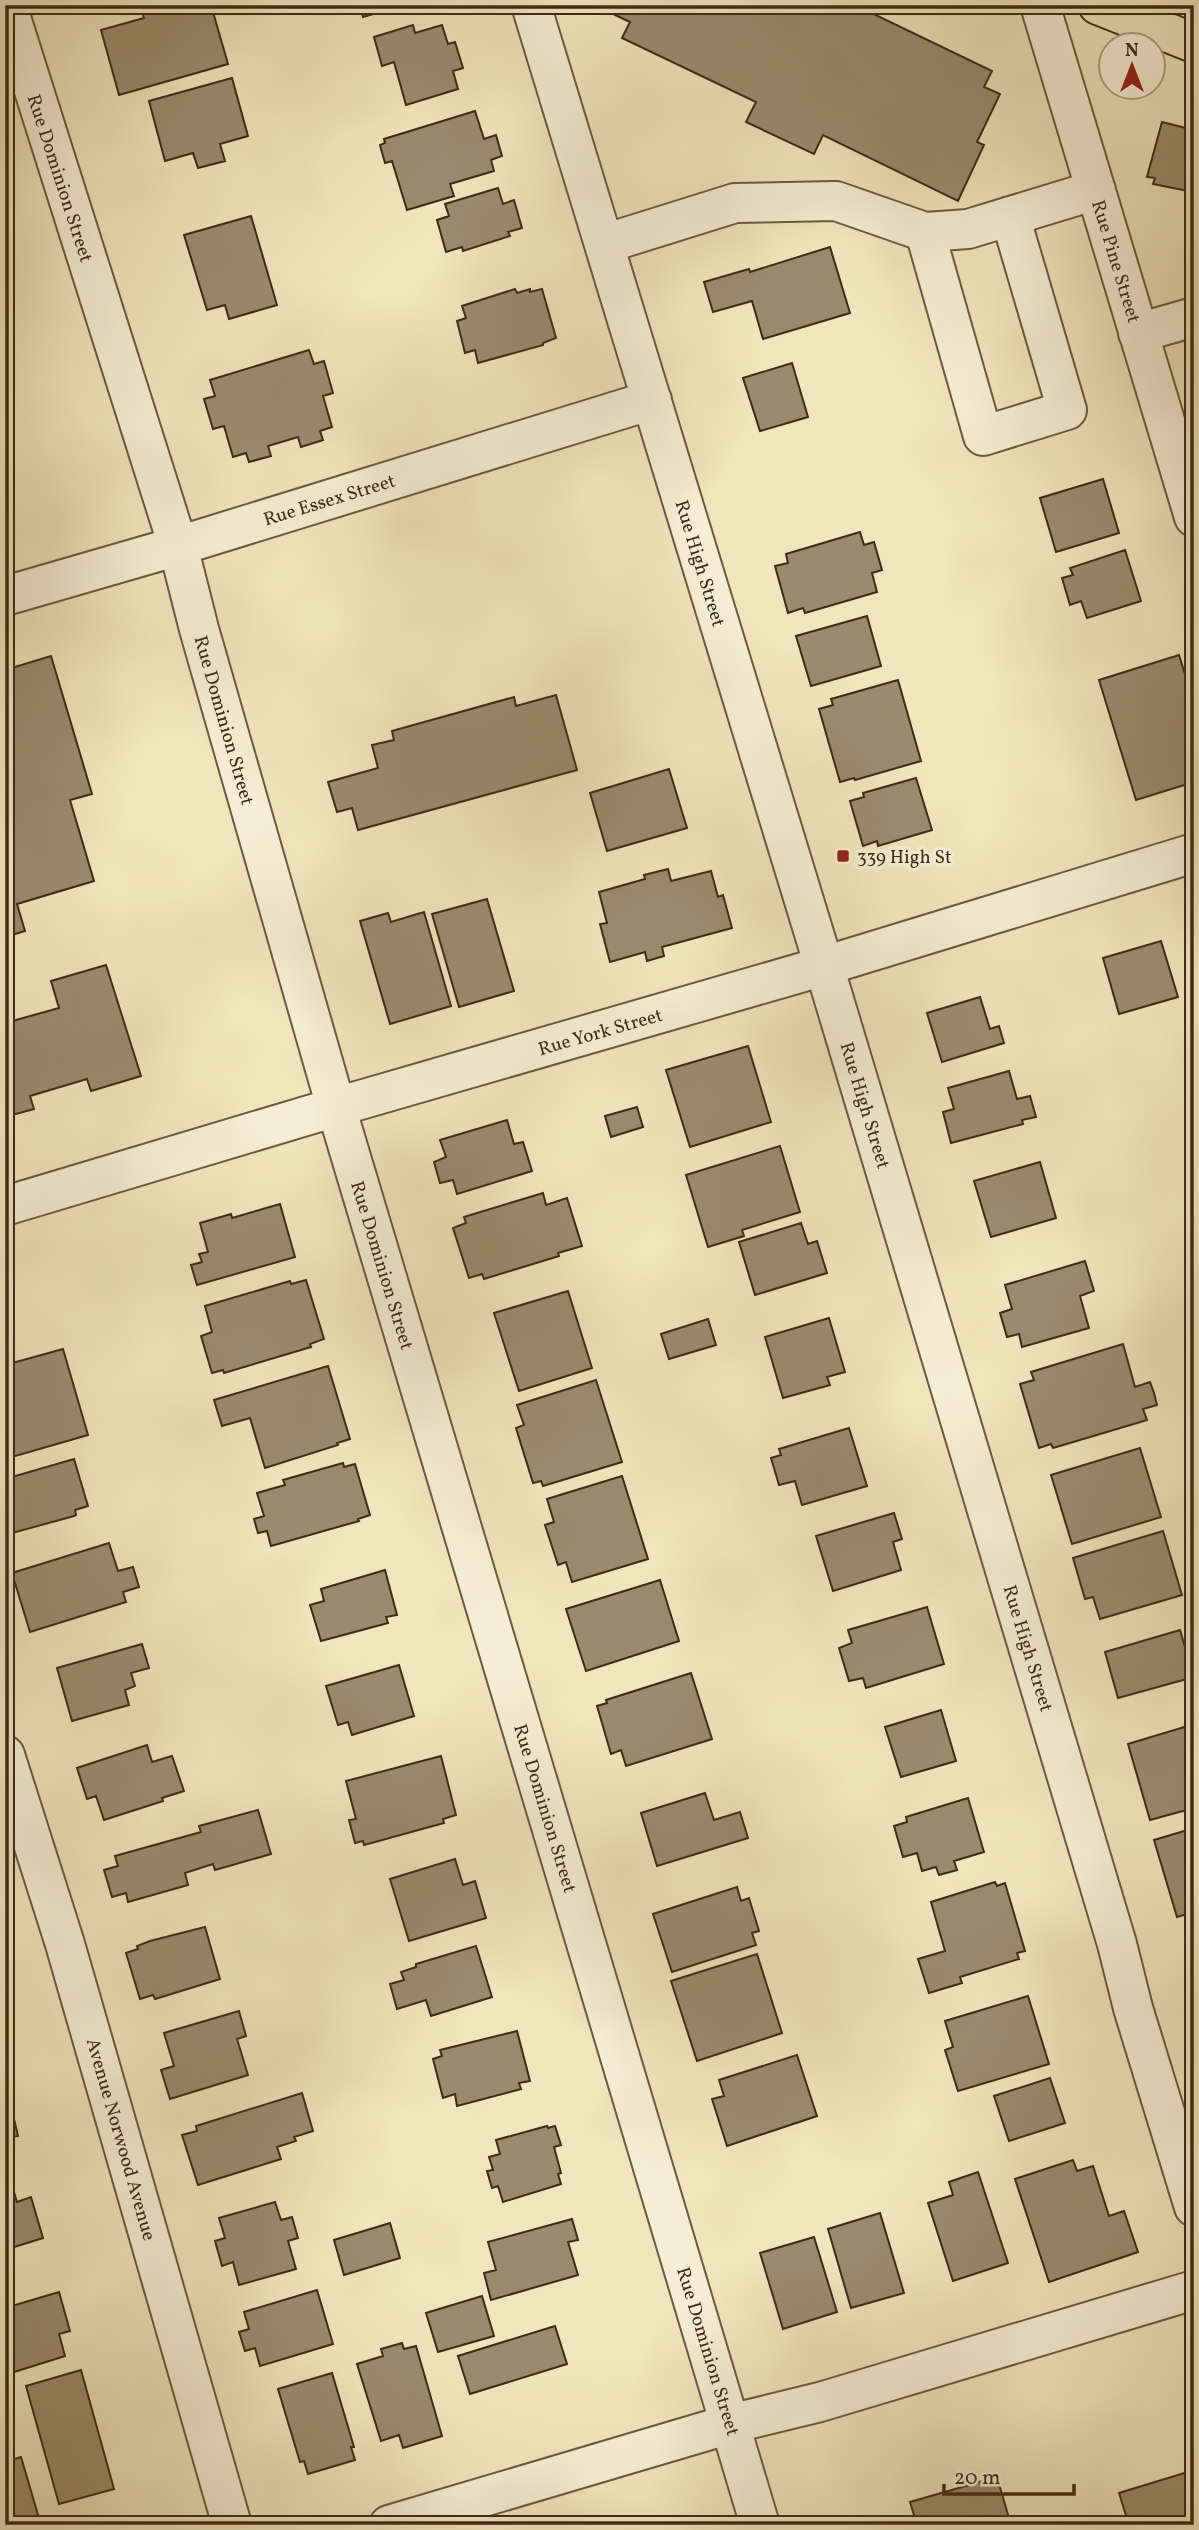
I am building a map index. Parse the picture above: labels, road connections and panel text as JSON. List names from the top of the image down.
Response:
{
  "streets": {
    "street": [
      "Rue Dominion Street",
      "Rue Pine Street",
      "Rue Essex Street",
      "Rue High Street",
      "Rue York Street",
      "Avenue Norwood Avenue"
    ]
  },
  "crossings": [
    ["Rue Dominion Street", "Rue Essex Street"],
    ["Rue Dominion Street", "Rue York Street"],
    ["Rue Essex Street", "Rue High Street"],
    ["Rue High Street", "Rue York Street"]
  ],
  "places": {
    "transit": ["339 High St"]
  },
  "scale_bar": "20 m",
  "north": "top"
}
